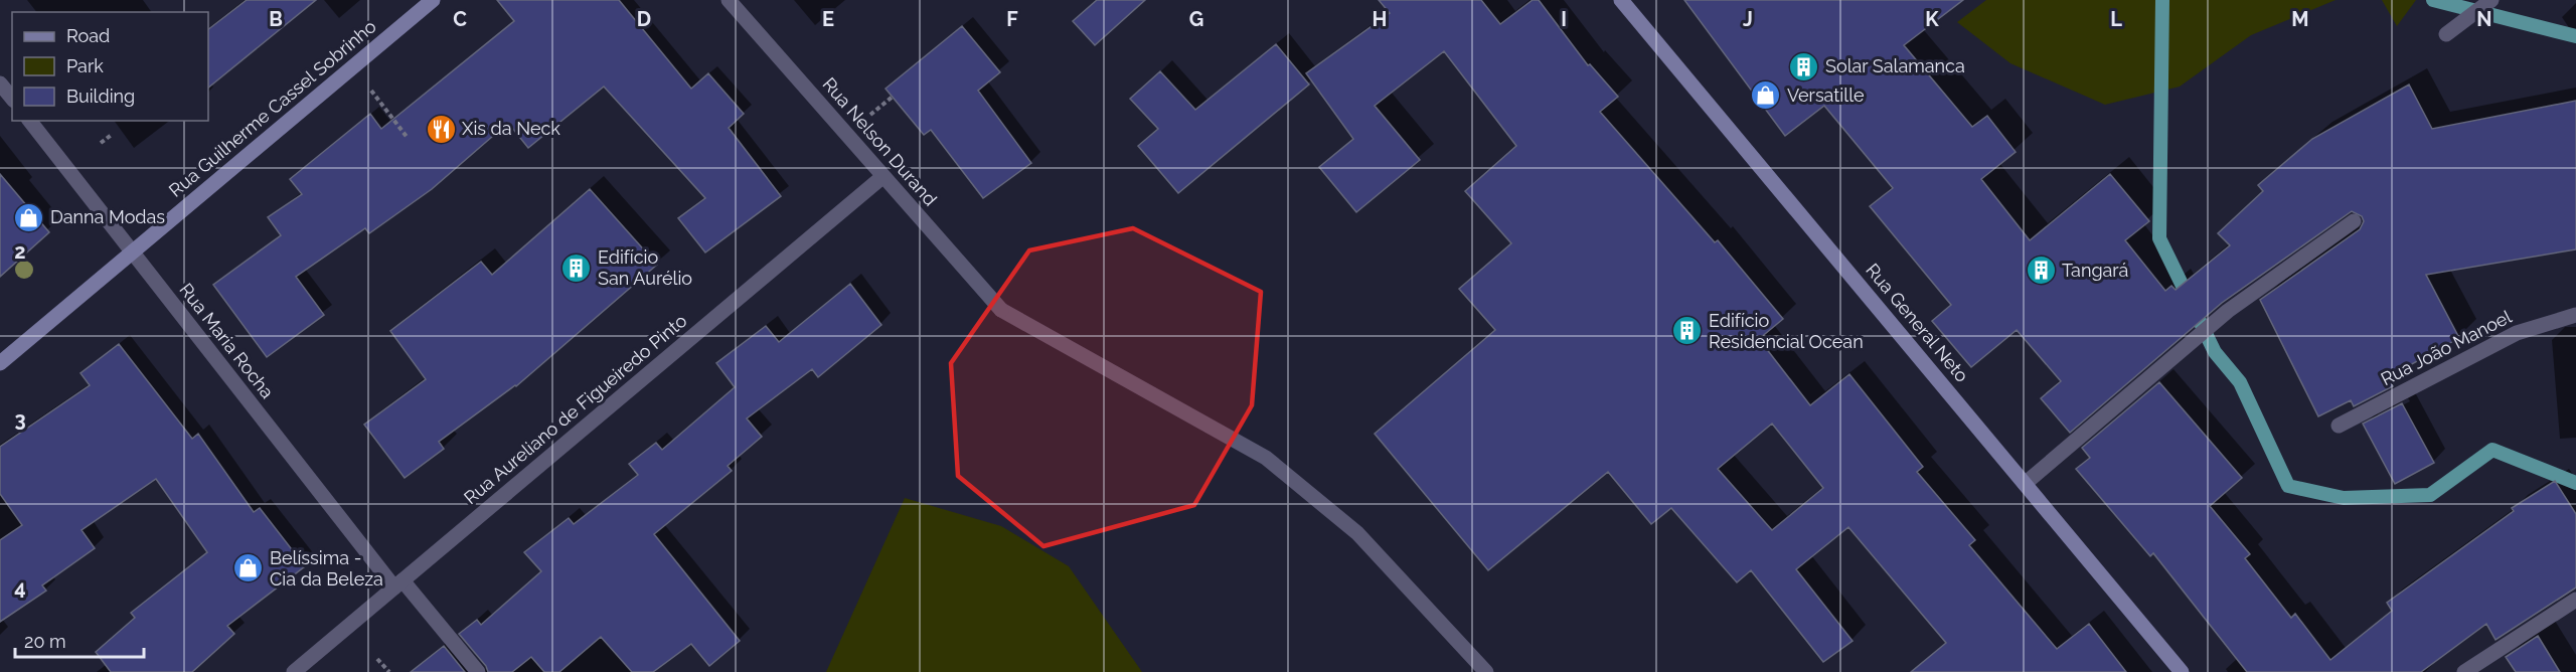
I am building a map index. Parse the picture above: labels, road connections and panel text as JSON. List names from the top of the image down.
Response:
{
  "streets": {
    "main road": ["Rua Guilherme Cassel Sobrinho", "Rua General Neto"],
    "street": [
      "Rua Nelson Durand",
      "Rua Maria Rocha",
      "Rua João Manoel",
      "Rua Aureliano de Figueiredo Pinto"
    ]
  },
  "crossings": [
    ["Rua Guilherme Cassel Sobrinho", "Rua Maria Rocha"],
    ["Rua Nelson Durand", "Rua Aureliano de Figueiredo Pinto"],
    ["Rua Maria Rocha", "Rua Aureliano de Figueiredo Pinto"]
  ],
  "places": {
    "building": [
      "Solar Salamanca",
      "Edifício San Aurélio",
      "Tangará",
      "Edifício Residencial Ocean"
    ],
    "shop": ["Versatille", "Danna Modas", "Belíssima - Cia da Beleza"],
    "restaurant": ["Xis da Neck"]
  },
  "legend": ["Road", "Park", "Building"],
  "scale_bar": "20 m",
  "grid": {
    "columns": [
      "B",
      "C",
      "D",
      "E",
      "F",
      "G",
      "H",
      "I",
      "J",
      "K",
      "L",
      "M",
      "N"
    ],
    "rows": ["2", "3", "4"]
  }
}
